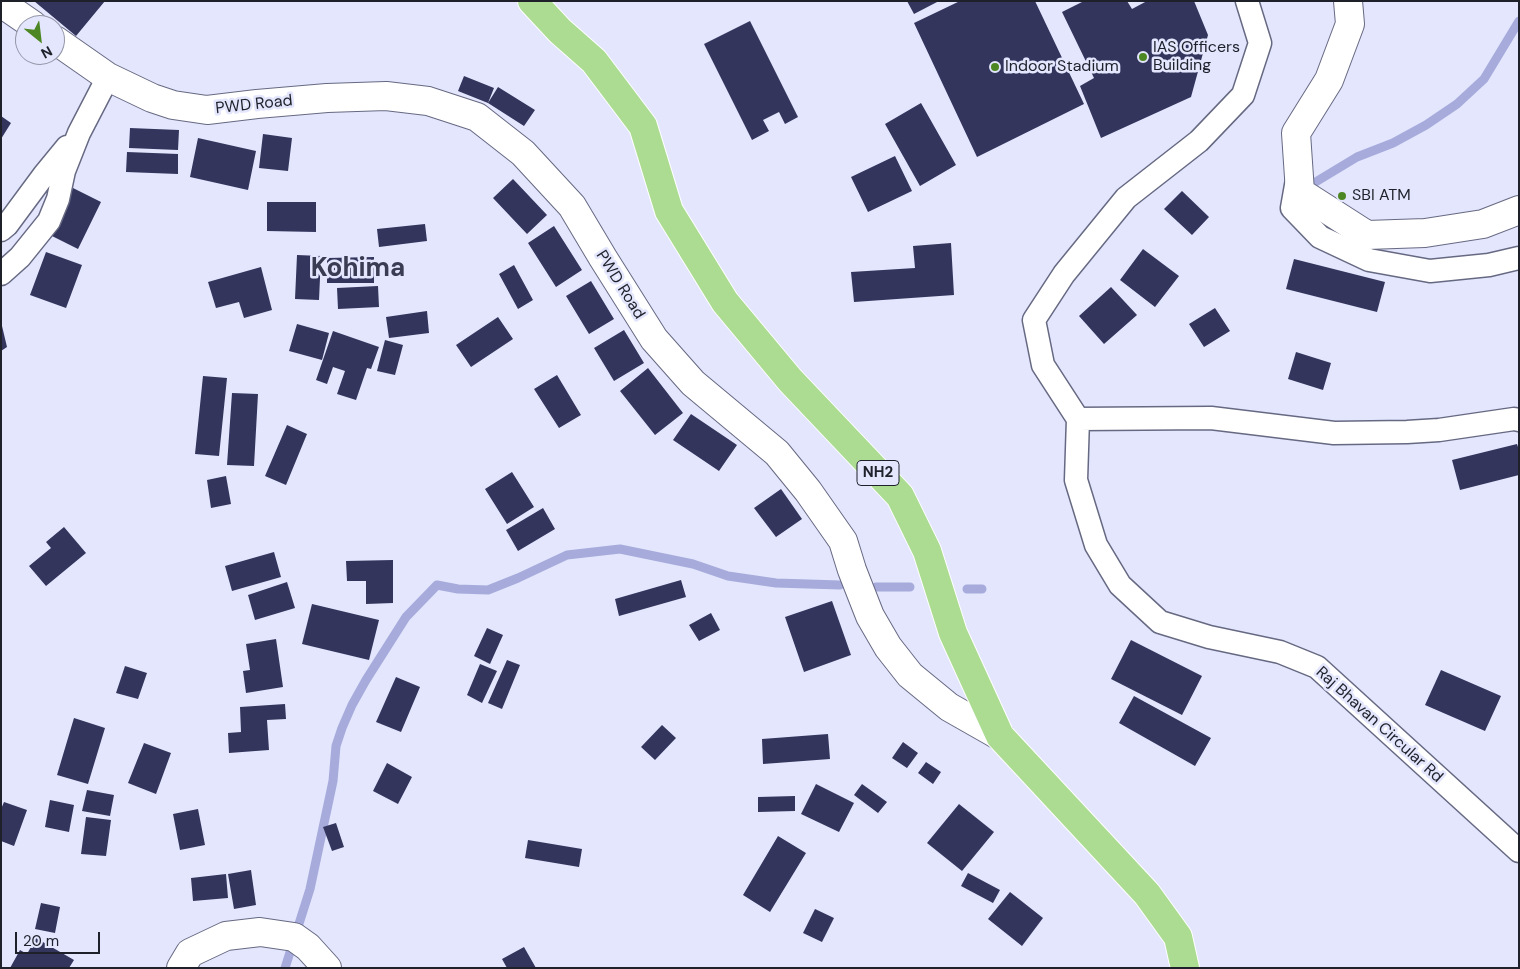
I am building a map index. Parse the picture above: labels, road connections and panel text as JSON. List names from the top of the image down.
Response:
{
  "streets": {
    "highway": ["NH2"],
    "street": ["PWD Road", "Raj Bhavan Circular Rd"]
  },
  "crossings": [
    ["PWD Road", "NH2"]
  ],
  "districts": ["Kohima"],
  "places": ["IAS Officers Building", "Indoor Stadium", "SBI ATM"],
  "scale_bar": "20 m",
  "north": "bottom right"
}
